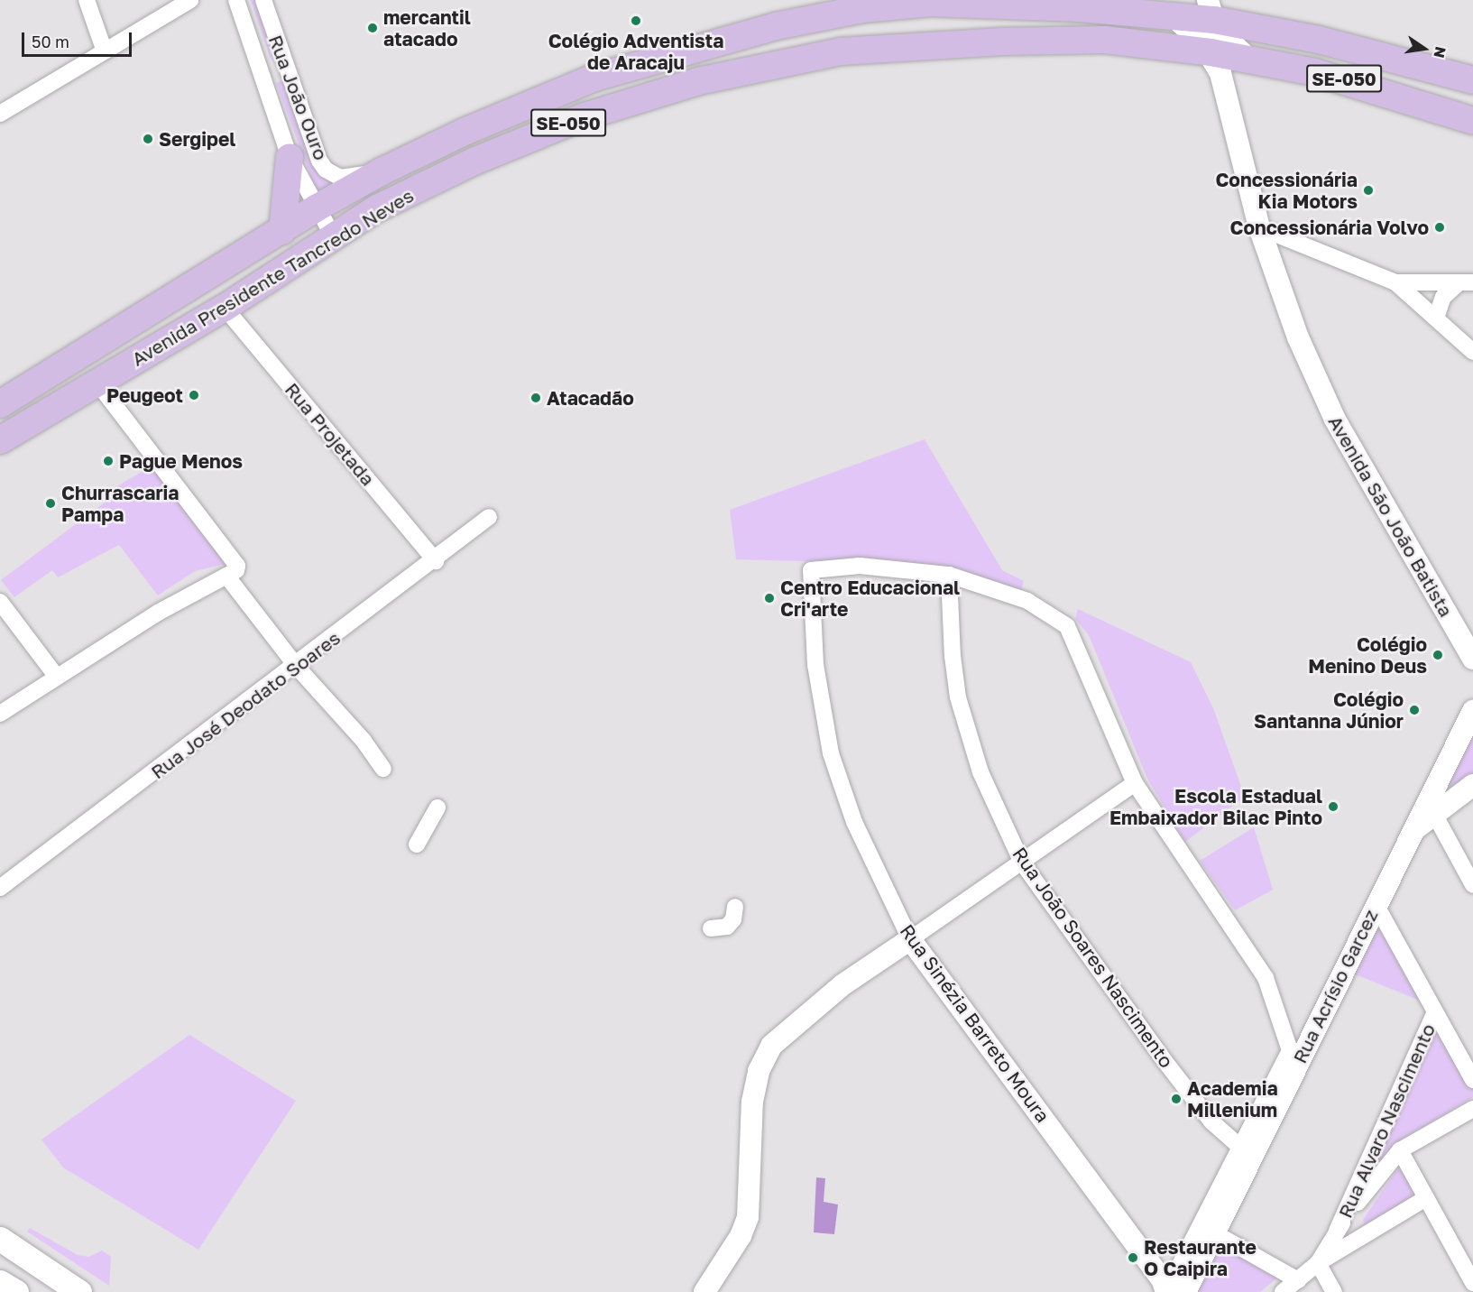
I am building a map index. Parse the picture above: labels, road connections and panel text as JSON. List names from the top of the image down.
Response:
{
  "streets": {
    "main road": ["SE-050", "Avenida Presidente Tancredo Neves"],
    "street": [
      "Rua João Ouro",
      "Rua Projetada",
      "Avenida São João Batista",
      "Rua José Deodato Soares",
      "Rua João Soares Nascimento",
      "Rua Acrísio Garcez",
      "Rua Sinézia Barreto Moura",
      "Rua Alvaro Nascimento"
    ]
  },
  "crossings": [
    ["Rua João Ouro", "Avenida Presidente Tancredo Neves"],
    ["Avenida Presidente Tancredo Neves", "Rua Projetada"],
    ["Avenida Presidente Tancredo Neves", "Avenida São João Batista"],
    ["Rua Projetada", "Rua José Deodato Soares"],
    ["Rua João Soares Nascimento", "Rua Acrísio Garcez"],
    ["Rua João Soares Nascimento", "Rua Sinézia Barreto Moura"],
    ["Rua Acrísio Garcez", "Rua Sinézia Barreto Moura"]
  ],
  "places": [
    "Colégio Adventista de Aracaju",
    "mercantil atacado",
    "Sergipel",
    "Concessionária Kia Motors",
    "Concessionária Volvo",
    "Peugeot",
    "Atacadão",
    "Pague Menos",
    "Churrascaria Pampa",
    "Centro Educacional Cri'arte",
    "Colégio Menino Deus",
    "Colégio Santanna Júnior",
    "Escola Estadual Embaixador Bilac Pinto",
    "Academia Millenium",
    "Restaurante O Caipira"
  ],
  "scale_bar": "50 m",
  "north": "right"
}
